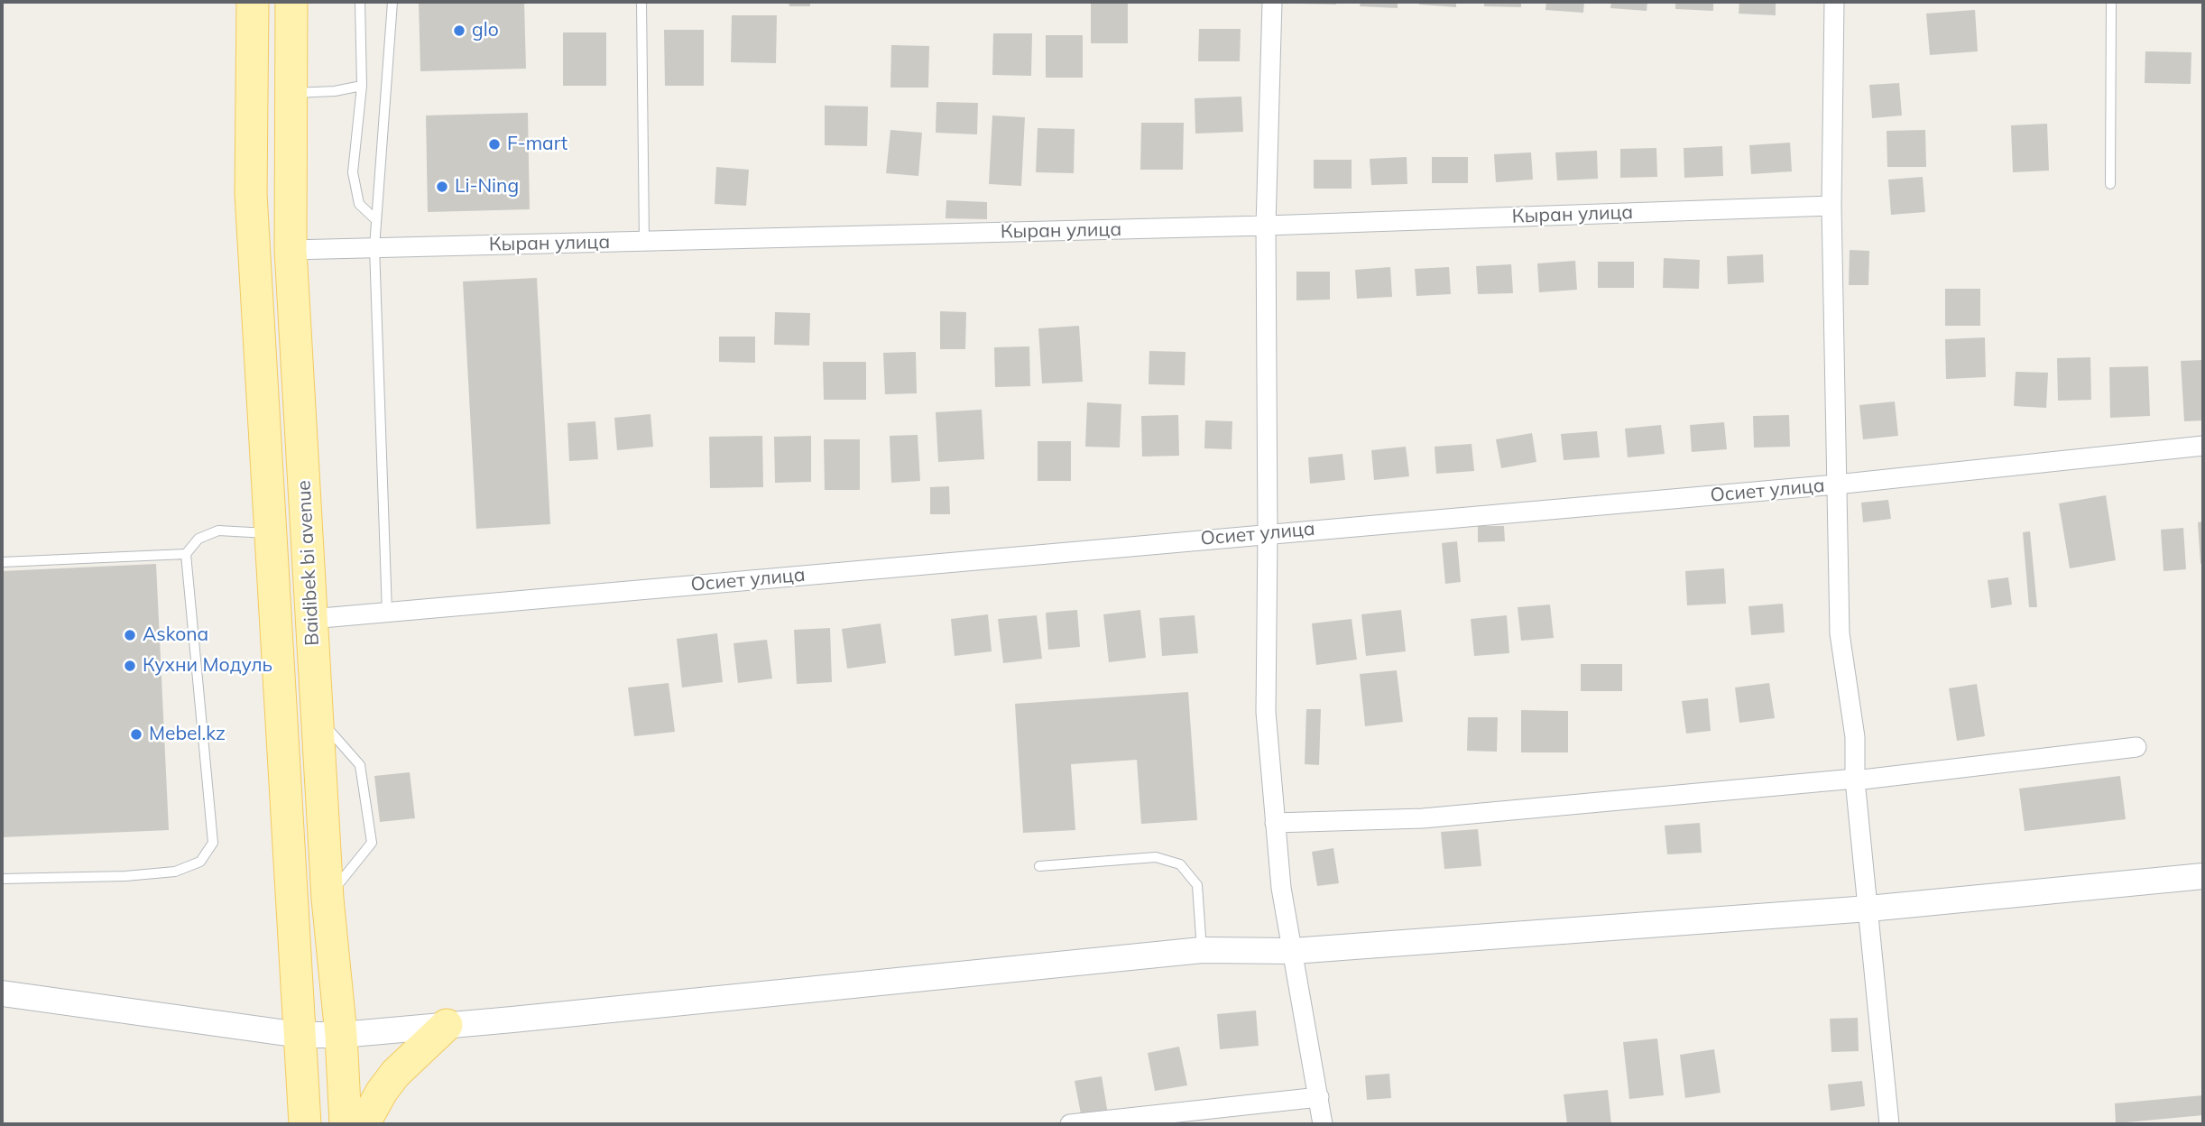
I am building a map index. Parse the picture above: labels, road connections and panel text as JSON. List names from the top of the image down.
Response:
{
  "streets": {
    "main road": ["Baidibek bi avenue"],
    "street": ["Кыран улица", "Осиет улица"]
  },
  "crossings": [
    ["Кыран улица", "Baidibek bi avenue"],
    ["Осиет улица", "Baidibek bi avenue"]
  ],
  "places": [
    "glo",
    "F-mart",
    "Li-Ning",
    "Askona",
    "Кухни Модуль",
    "Mebel.kz"
  ]
}
